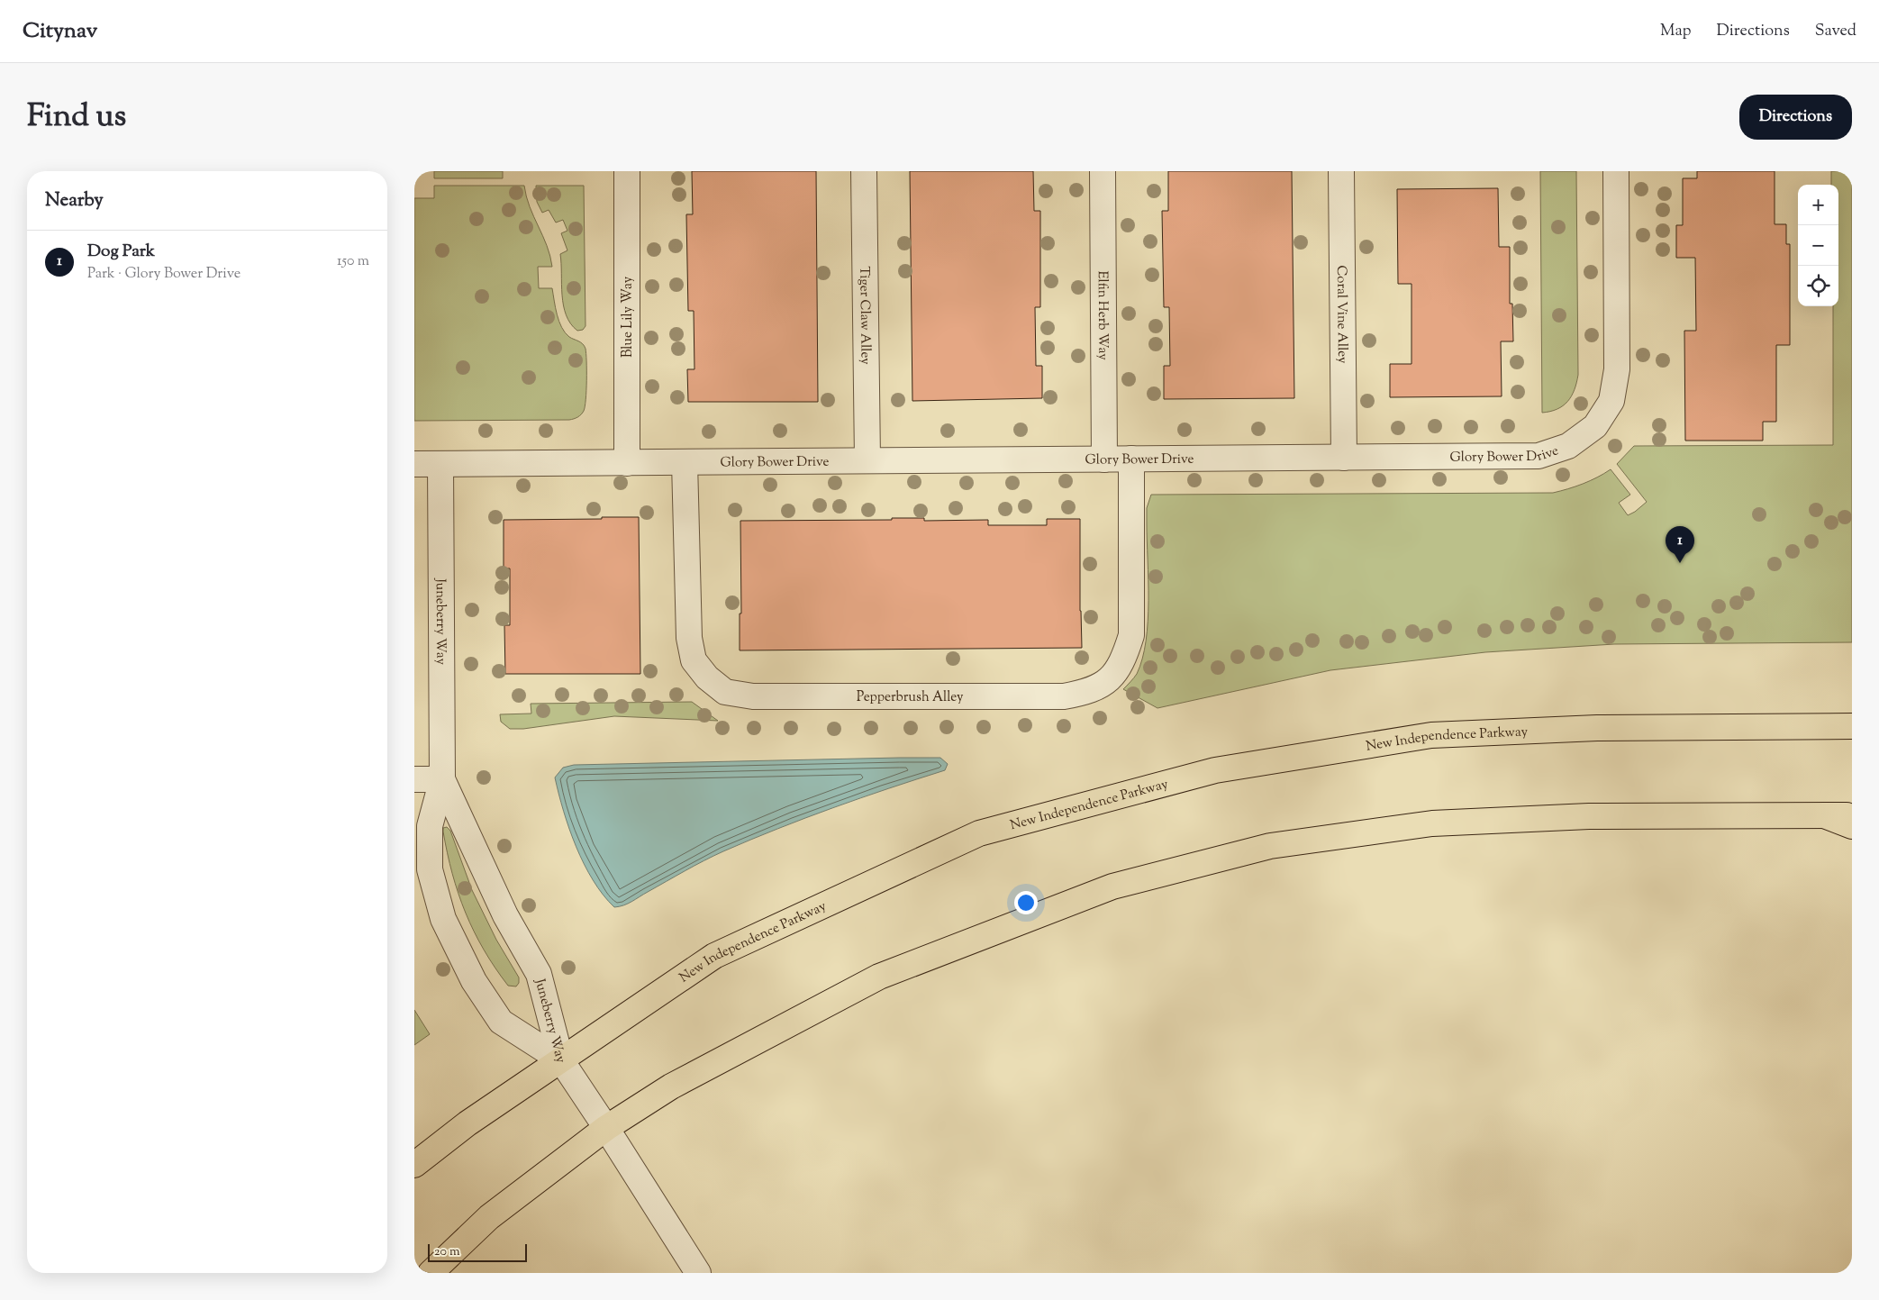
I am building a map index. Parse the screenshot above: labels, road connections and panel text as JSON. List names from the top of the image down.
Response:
{
  "streets": {
    "main road": ["New Independence Parkway"],
    "street": [
      "Coral Vine Alley",
      "Elfin Herb Way",
      "Tiger Claw Alley",
      "Blue Lily Way",
      "Glory Bower Drive",
      "Juneberry Way",
      "Pepperbrush Alley"
    ]
  },
  "crossings": [
    ["Coral Vine Alley", "Glory Bower Drive"],
    ["Elfin Herb Way", "Glory Bower Drive"],
    ["Tiger Claw Alley", "Glory Bower Drive"],
    ["Blue Lily Way", "Glory Bower Drive"],
    ["Glory Bower Drive", "Juneberry Way"],
    ["Glory Bower Drive", "Pepperbrush Alley"],
    ["Juneberry Way", "New Independence Parkway"]
  ],
  "scale_bar": "20 m",
  "page": {
    "header": "Citynav",
    "nav": ["Map", "Directions", "Saved"],
    "title": "Find us",
    "buttons": "Directions",
    "heading": "Nearby",
    "map_buttons": ["+", "−"],
    "list": [
      {
        "mark": "1",
        "name": "Dog Park",
        "note": "Park · Glory Bower Drive",
        "value": "150 m"
      }
    ],
    "pins": "1",
    "scale": "20 m"
  }
}
